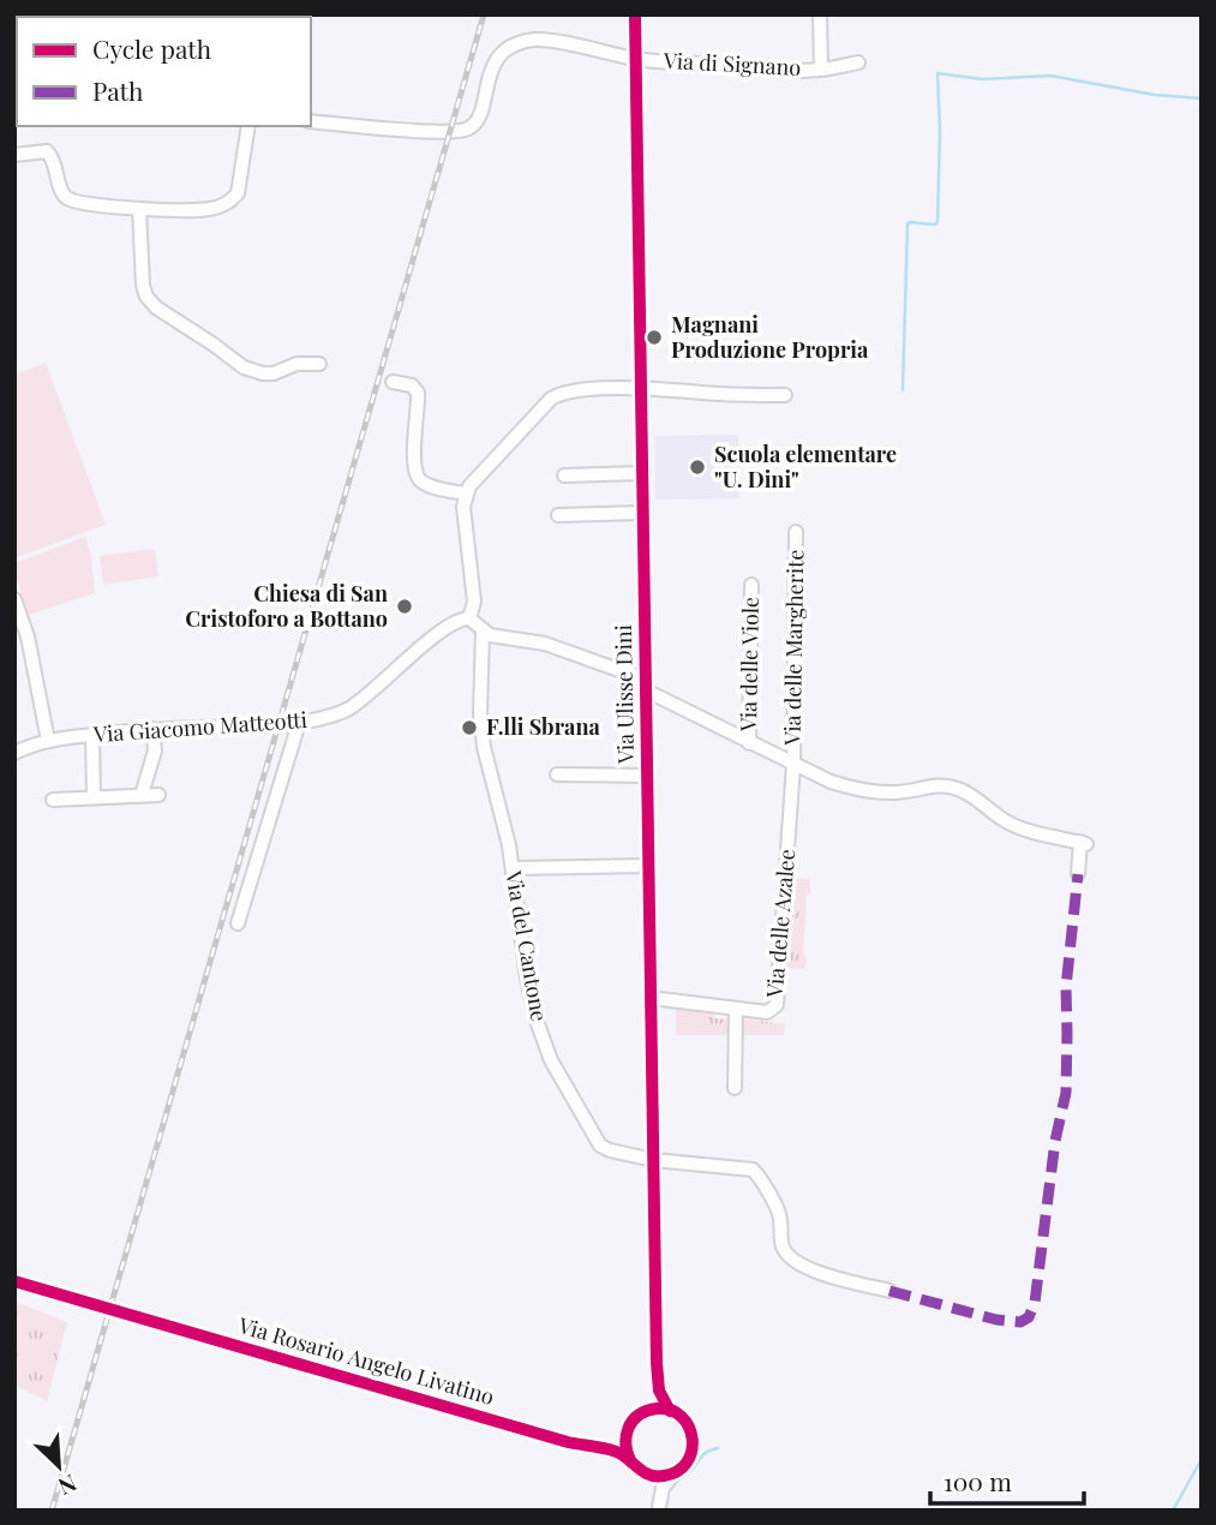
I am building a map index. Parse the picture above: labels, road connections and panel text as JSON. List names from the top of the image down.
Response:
{
  "streets": {
    "street": [
      "Via di Signano",
      "Via delle Margherite",
      "Via delle Viole",
      "Via Ulisse Dini",
      "Via Giacomo Matteotti",
      "Via delle Azalee",
      "Via del Cantone",
      "Via Rosario Angelo Livatino"
    ]
  },
  "crossings": [
    ["Via di Signano", "Via Ulisse Dini"],
    ["Via delle Margherite", "Via delle Azalee"],
    ["Via Ulisse Dini", "Via delle Azalee"],
    ["Via Ulisse Dini", "Via del Cantone"]
  ],
  "places": [
    "Magnani Produzione Propria",
    "Scuola elementare \"U. Dini\"",
    "Chiesa di San Cristoforo a Bottano",
    "F.lli Sbrana"
  ],
  "legend": ["Cycle path", "Path"],
  "scale_bar": "100 m",
  "north": "bottom right"
}
